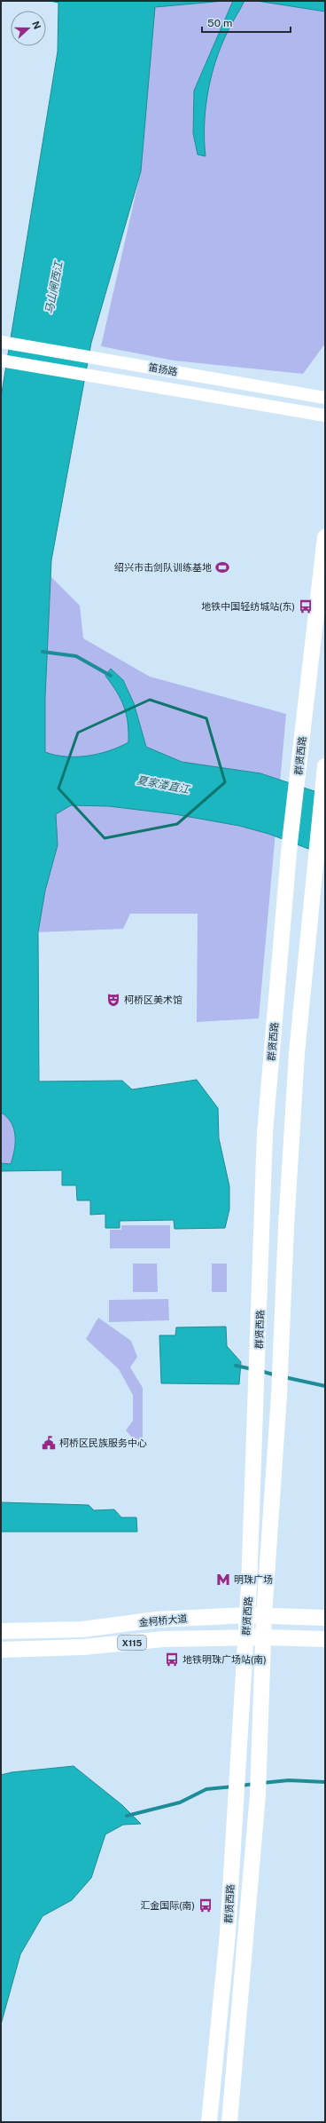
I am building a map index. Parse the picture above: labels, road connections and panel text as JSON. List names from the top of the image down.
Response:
{
  "streets": {
    "main road": ["群贤西路", "金柯桥大道", "X115"],
    "street": ["笛扬路"]
  },
  "crossings": [
    ["群贤西路", "金柯桥大道"]
  ],
  "water": ["马山闸西江", "夏家溇直江"],
  "places": {
    "sports": ["绍兴市击剑队训练基地"],
    "bus stop": ["地铁中国轻纺城站(东)", "地铁明珠广场站(南)", "汇金国际(南)"],
    "theatre": ["柯桥区美术馆"],
    "public building": ["柯桥区民族服务中心"],
    "metro station": ["明珠广场"]
  },
  "scale_bar": "50 m",
  "north": "right"
}
